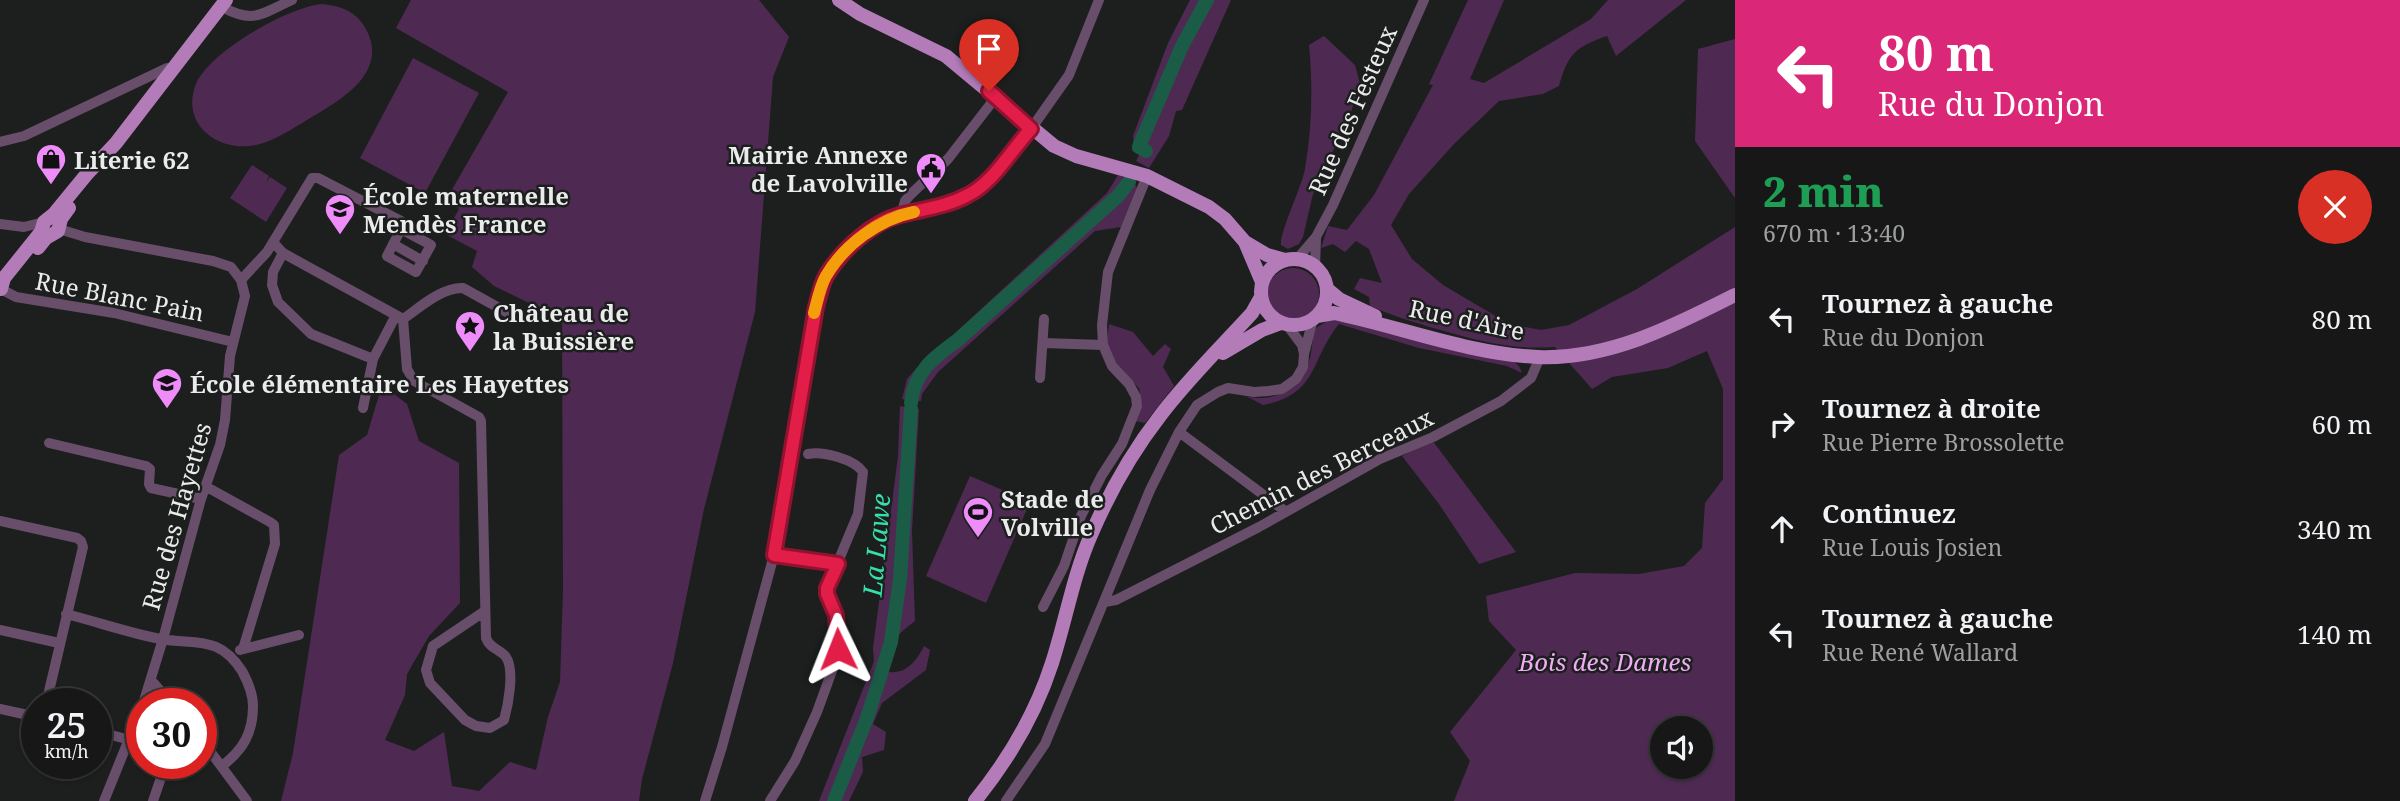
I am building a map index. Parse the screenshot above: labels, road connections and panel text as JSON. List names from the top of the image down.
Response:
{
  "streets": {
    "main road": ["Rue d'Aire"],
    "street": [
      "Rue des Festeux",
      "Rue Blanc Pain",
      "Chemin des Berceaux",
      "Rue des Hayettes"
    ]
  },
  "crossings": [
    ["Rue des Festeux", "Rue d'Aire"],
    ["Rue Blanc Pain", "Rue des Hayettes"],
    ["Rue d'Aire", "Chemin des Berceaux"]
  ],
  "water": ["La Lawe"],
  "parks": ["Bois des Dames"],
  "places": {
    "shop": ["Literie 62"],
    "public building": ["Mairie Annexe de Lavolville"],
    "school or university": ["École maternelle Mendès France", "École élémentaire Les Hayettes"],
    "place": ["Château de la Buissière"],
    "sports": ["Stade de Volville"]
  },
  "page": {
    "turn": ["80 m", "Rue du Donjon"],
    "heading": ["2 min", "670 m · 13:40"],
    "list": [
      {
        "name": "Tournez à gauche",
        "note": "Rue du Donjon",
        "value": "80 m"
      },
      {
        "name": "Tournez à droite",
        "note": "Rue Pierre Brossolette",
        "value": "60 m"
      },
      {
        "name": "Continuez",
        "note": "Rue Louis Josien",
        "value": "340 m"
      },
      {
        "name": "Tournez à gauche",
        "note": "Rue René Wallard",
        "value": "140 m"
      }
    ],
    "speed": "25 km/h",
    "limit": "30"
  }
}
